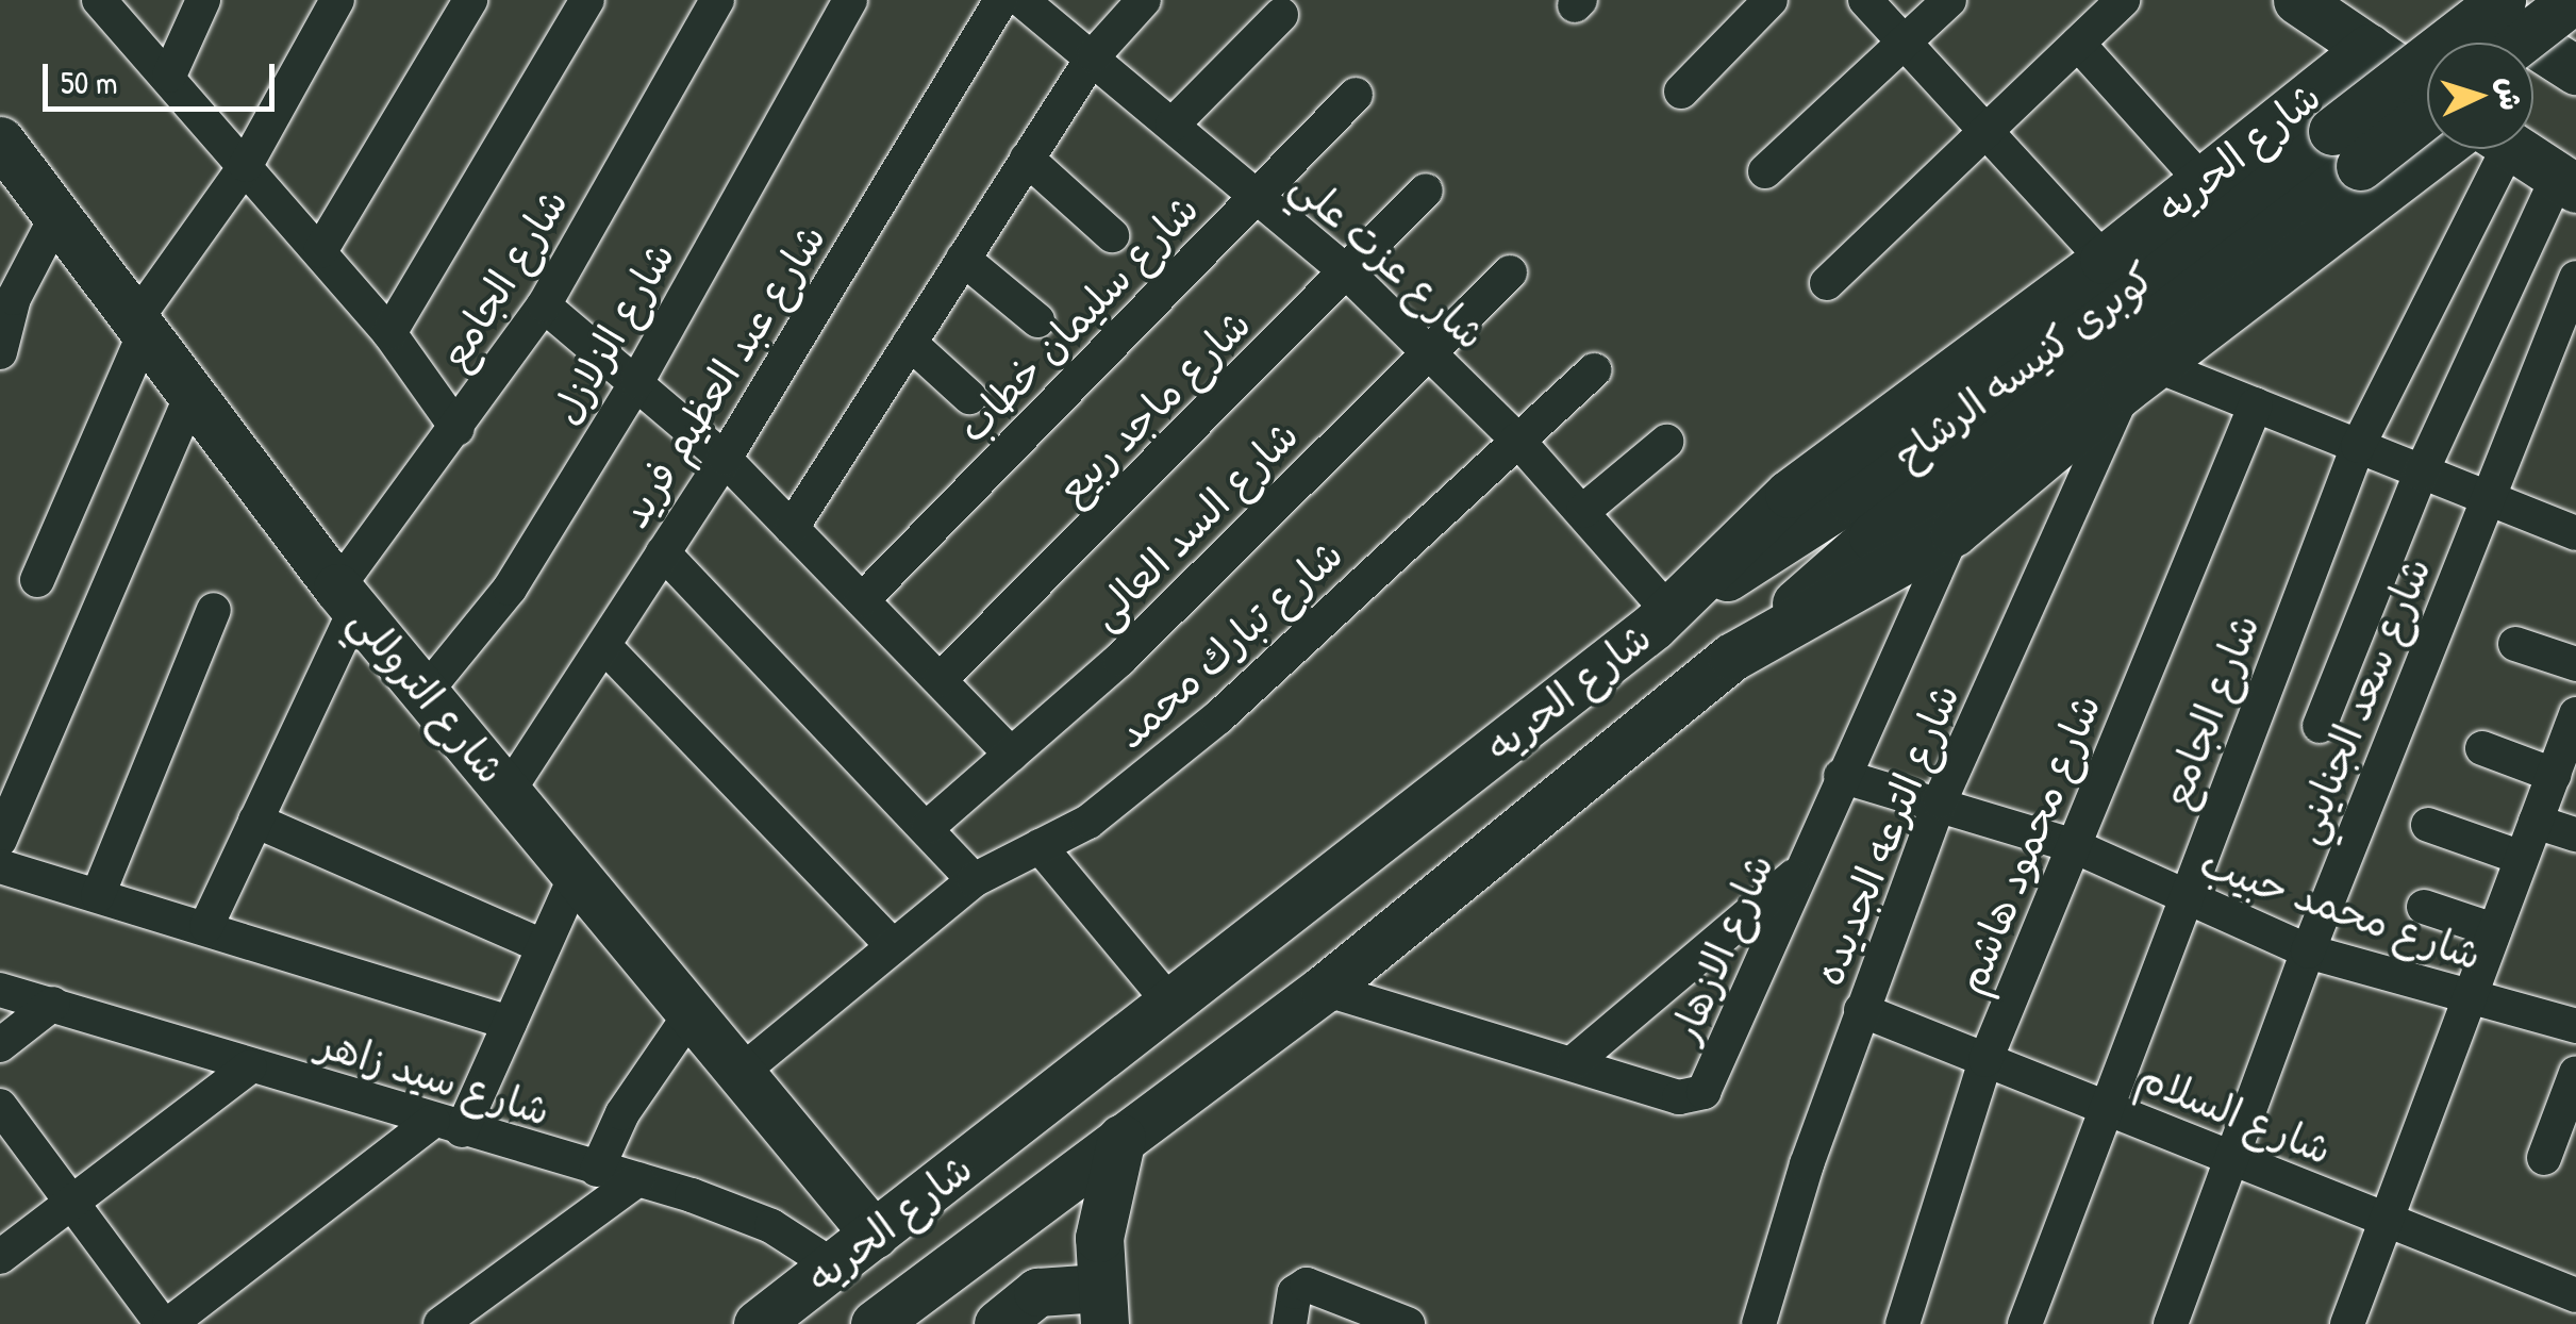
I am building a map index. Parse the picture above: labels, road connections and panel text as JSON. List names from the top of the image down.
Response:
{
  "streets": {
    "main road": ["شارع الحريه", "كوبرى كنيسه الرشاح", "شارع التروللي"],
    "street": [
      "شارع عزت علي",
      "شارع الجامع",
      "شارع سليمان خطاب",
      "شارع الزلازل",
      "شارع عبد العظيم فريد",
      "شارع ماجد ربيع",
      "شارع السد العالى",
      "شارع تبارك محمد",
      "شارع سعد الجنايني",
      "شارع الترعه الجديده",
      "شارع محمود هاشم",
      "شارع محمد حبيب",
      "شارع الازهار",
      "شارع سيد زاهر",
      "شارع السلام"
    ]
  },
  "crossings": [
    ["شارع الحريه", "شارع عزت علي"],
    ["شارع الحريه", "كوبرى كنيسه الرشاح"],
    ["شارع الحريه", "شارع التروللي"],
    ["شارع الحريه", "شارع الترعه الجديده"],
    ["شارع الحريه", "شارع الازهار"],
    ["شارع الحريه", "شارع سيد زاهر"],
    ["شارع عزت علي", "شارع سليمان خطاب"],
    ["شارع عزت علي", "كوبرى كنيسه الرشاح"],
    ["شارع عزت علي", "شارع ماجد ربيع"],
    ["شارع عزت علي", "شارع السد العالى"],
    ["شارع عزت علي", "شارع تبارك محمد"],
    ["شارع الجامع", "شارع التروللي"],
    ["شارع الجامع", "شارع محمد حبيب"],
    ["شارع الجامع", "شارع السلام"],
    ["شارع الزلازل", "شارع التروللي"],
    ["شارع عبد العظيم فريد", "شارع التروللي"],
    ["شارع تبارك محمد", "شارع التروللي"],
    ["شارع سعد الجنايني", "شارع محمد حبيب"],
    ["شارع سعد الجنايني", "شارع السلام"],
    ["شارع الترعه الجديده", "شارع محمد حبيب"],
    ["شارع الترعه الجديده", "شارع السلام"],
    ["شارع محمود هاشم", "شارع محمد حبيب"],
    ["شارع محمود هاشم", "شارع السلام"],
    ["شارع محمد حبيب", "شارع الازهار"]
  ],
  "scale_bar": "50 m",
  "north": "right"
}
